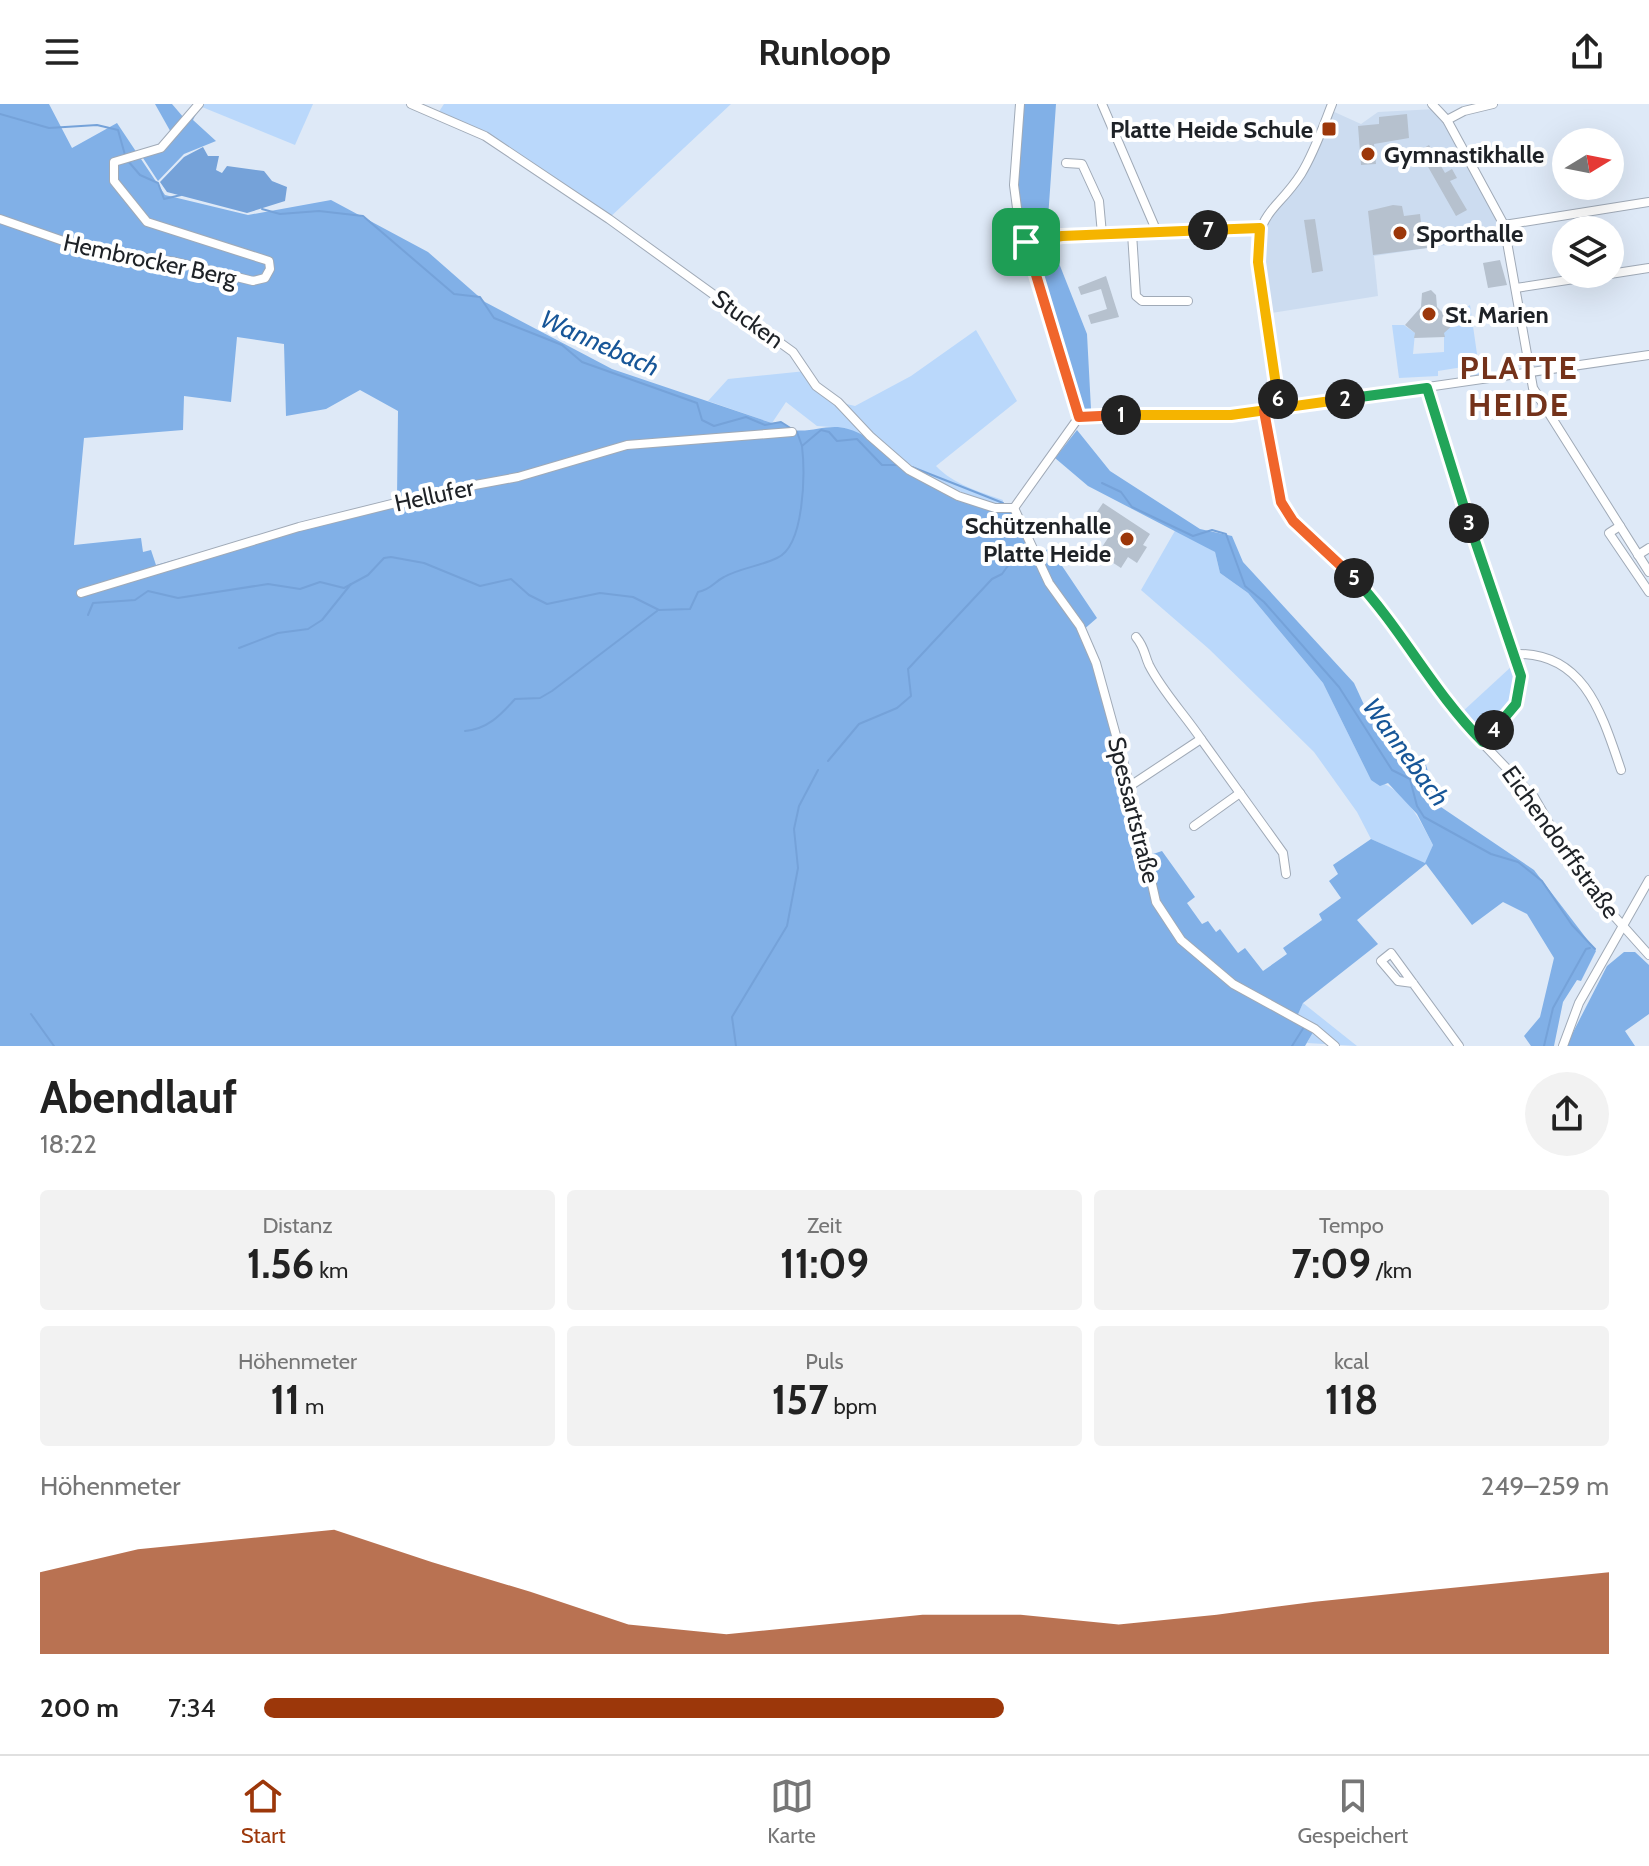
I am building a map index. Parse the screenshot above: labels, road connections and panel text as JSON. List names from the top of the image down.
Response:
{
  "streets": {
    "street": [
      "Hembrocker Berg",
      "Stucken",
      "Hellufer",
      "Spessartstraße",
      "Eichendorffstraße"
    ]
  },
  "crossings": [
    ["Stucken", "Spessartstraße"]
  ],
  "districts": ["PLATTE HEIDE"],
  "water": ["Wannebach"],
  "places": {
    "transit": ["Platte Heide Schule"],
    "other": [
      "Gymnastikhalle",
      "Sporthalle",
      "St. Marien",
      "Schützenhalle Platte Heide"
    ]
  },
  "north": "right",
  "page": {
    "header": "Runloop",
    "pins": [
      "7",
      "2",
      "6",
      "1",
      "3",
      "5",
      "4"
    ],
    "heading": ["Abendlauf", "18:22"],
    "stats": [
      ["Distanz", "1.56 km"],
      ["Zeit", "11:09"],
      ["Tempo", "7:09 /km"],
      ["Höhenmeter", "11 m"],
      ["Puls", "157 bpm"],
      ["kcal", "118"]
    ],
    "chart": ["Höhenmeter", "249–259 m"],
    "list": [
      {
        "name": "200 m",
        "note": "7:34"
      }
    ],
    "tabs": ["Start", "Karte", "Gespeichert"]
  }
}
